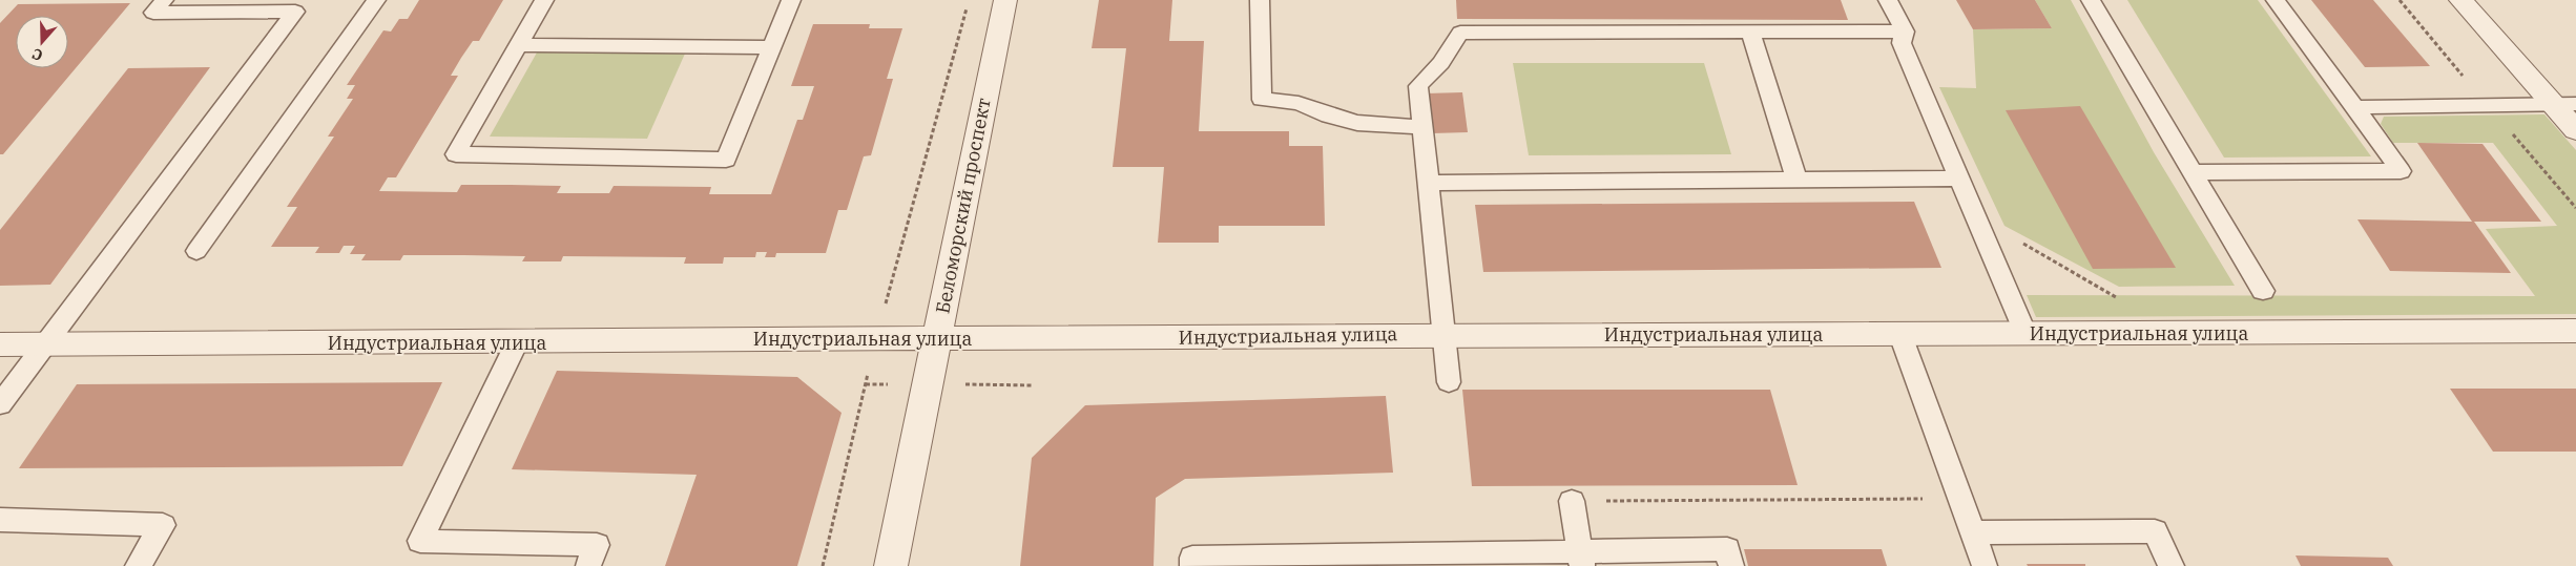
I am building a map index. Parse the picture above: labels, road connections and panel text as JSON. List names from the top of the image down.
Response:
{
  "streets": {
    "street": ["Беломорский проспект", "Индустриальная улица"]
  },
  "crossings": [
    ["Беломорский проспект", "Индустриальная улица"]
  ],
  "north": "bottom"
}
